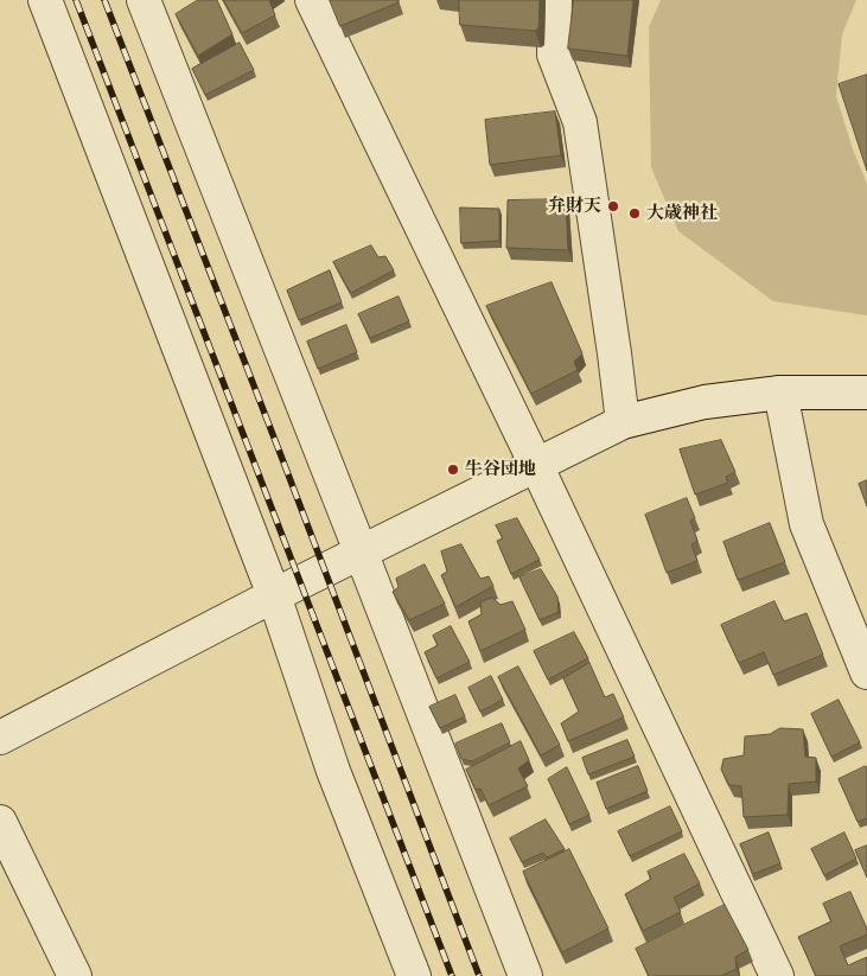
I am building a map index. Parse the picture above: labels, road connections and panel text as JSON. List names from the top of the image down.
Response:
{
  "places": ["弁財天", "大歳神社", "牛谷団地"]
}
